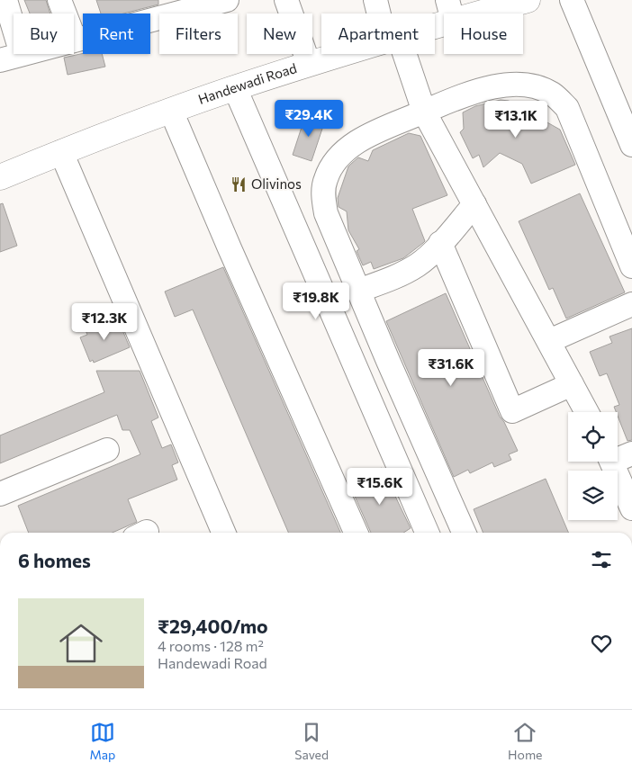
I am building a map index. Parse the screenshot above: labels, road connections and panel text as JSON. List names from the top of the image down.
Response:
{
  "streets": {
    "main road": ["Handewadi Road"]
  },
  "places": {
    "restaurant": ["Olivinos"]
  },
  "page": {
    "chip": [
      "Buy",
      "Rent",
      "Filters",
      "New",
      "Apartment",
      "House"
    ],
    "price": [
      "₹29.4K",
      "₹13.1K",
      "₹19.8K",
      "₹12.3K",
      "₹31.6K",
      "₹15.6K"
    ],
    "heading": "6 homes",
    "list": [
      {
        "name": "₹29,400/mo",
        "note": "4 rooms · 128 m² · Handewadi Road"
      }
    ],
    "tabs": ["Map", "Saved", "Home"]
  }
}
